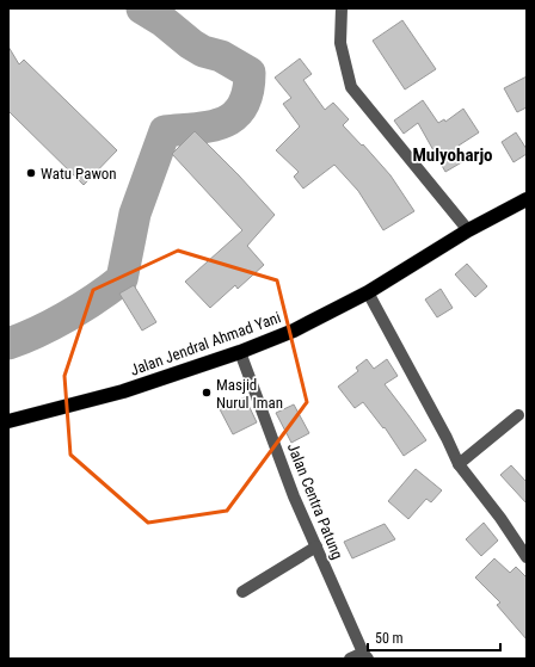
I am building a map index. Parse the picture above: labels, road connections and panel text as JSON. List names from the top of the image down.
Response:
{
  "streets": {
    "highway": ["Jalan Jendral Ahmad Yani"],
    "street": ["Jalan Centra Patung"]
  },
  "crossings": [
    ["Jalan Jendral Ahmad Yani", "Jalan Centra Patung"]
  ],
  "districts": ["Mulyoharjo"],
  "places": ["Watu Pawon", "Masjid Nurul Iman"],
  "scale_bar": "50 m"
}
